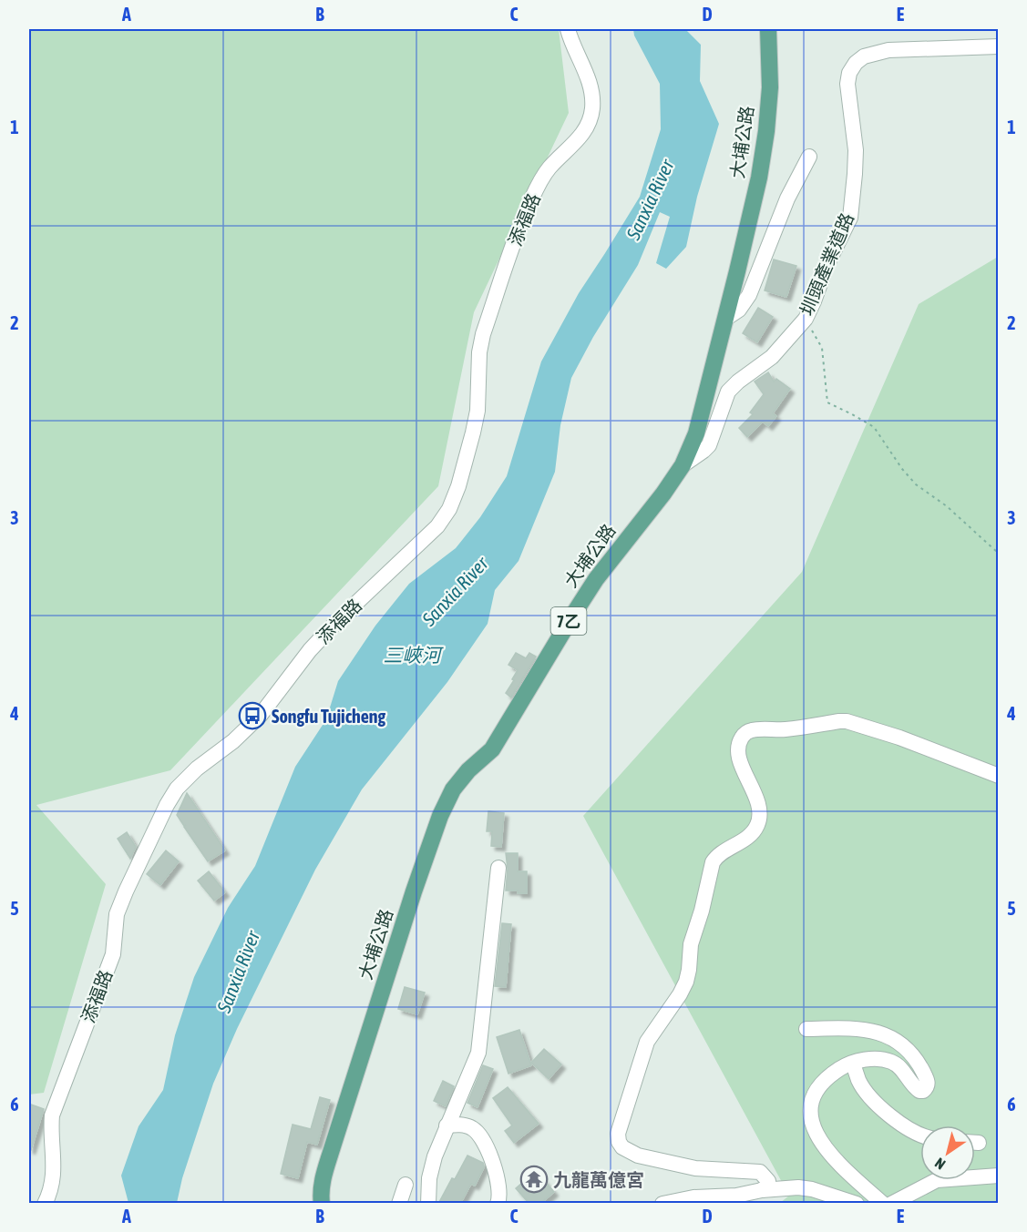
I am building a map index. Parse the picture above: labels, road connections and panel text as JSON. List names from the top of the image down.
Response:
{
  "streets": {
    "main road": ["大埔公路", "7乙"],
    "street": ["添福路", "圳頭產業道路"]
  },
  "crossings": [
    ["大埔公路", "圳頭產業道路"]
  ],
  "water": ["Sanxia River", "三峽河"],
  "places": {
    "bus stop": ["Songfu Tujicheng"],
    "temple": ["九龍萬億宮"]
  },
  "north": "bottom left",
  "grid": {
    "columns": [
      "A",
      "B",
      "C",
      "D",
      "E"
    ],
    "rows": [
      "1",
      "2",
      "3",
      "4",
      "5",
      "6"
    ]
  }
}
